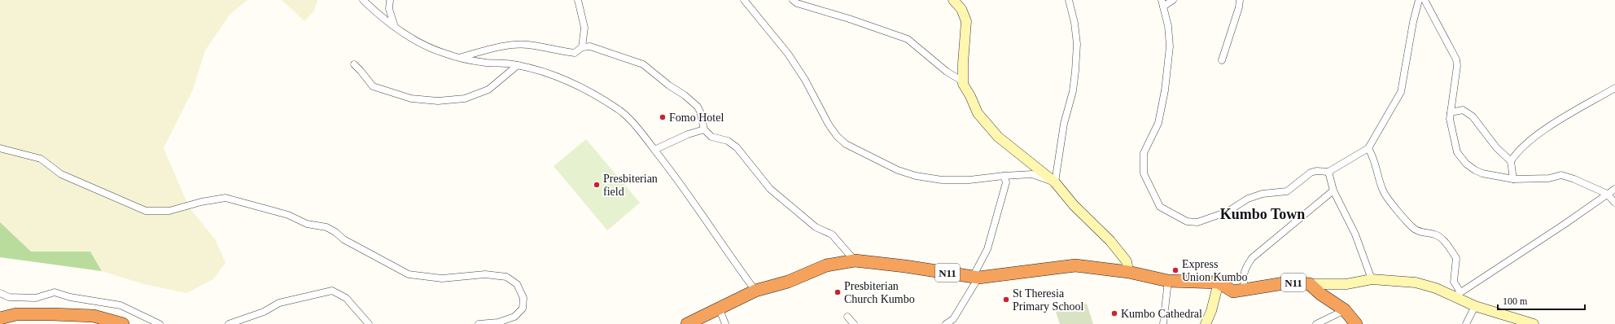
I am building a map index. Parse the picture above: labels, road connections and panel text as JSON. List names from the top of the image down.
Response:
{
  "streets": {
    "highway": ["N11"]
  },
  "districts": ["Kumbo Town"],
  "places": [
    "Fomo Hotel",
    "Presbiterian field",
    "Express Union Kumbo",
    "Presbiterian Church Kumbo",
    "St Theresia Primary School",
    "Kumbo Cathedral"
  ],
  "scale_bar": "100 m"
}
